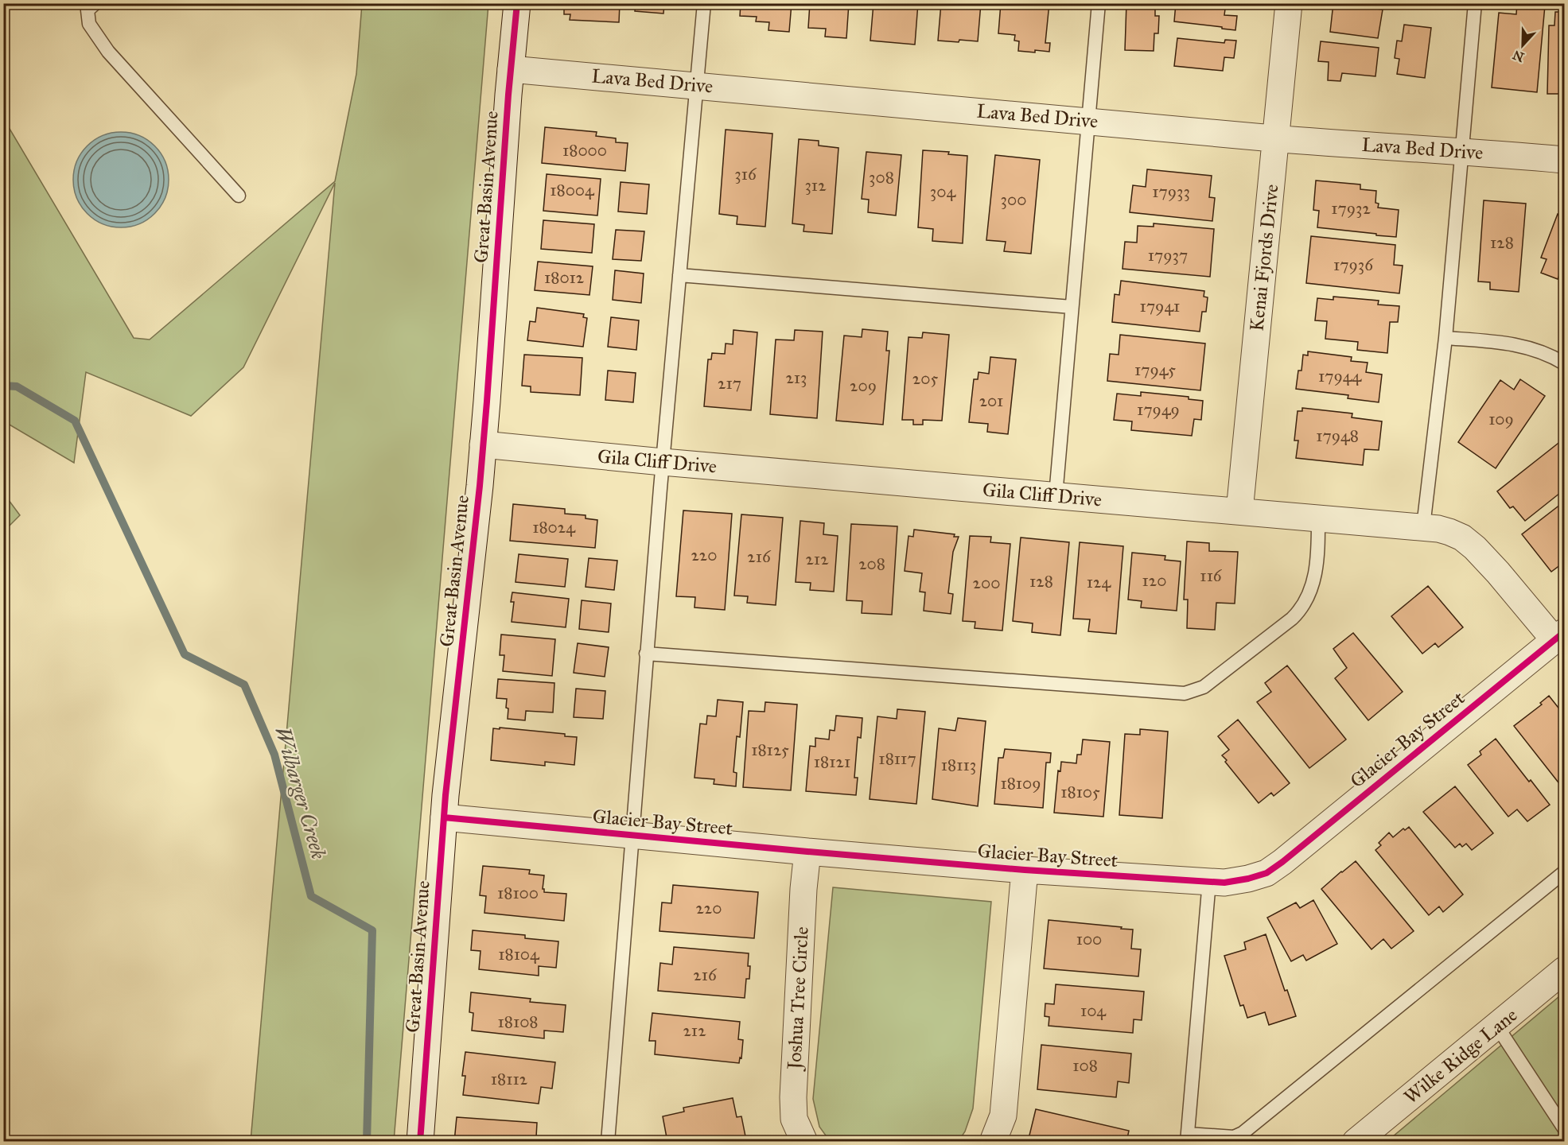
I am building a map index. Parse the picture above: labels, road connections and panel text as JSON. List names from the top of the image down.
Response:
{
  "streets": {
    "street": [
      "Lava Bed Drive",
      "Great Basin Avenue",
      "Kenai Fjords Drive",
      "Gila Cliff Drive",
      "Glacier Bay Street",
      "Joshua Tree Circle",
      "Wilke Ridge Lane"
    ]
  },
  "crossings": [
    ["Lava Bed Drive", "Great Basin Avenue"],
    ["Lava Bed Drive", "Kenai Fjords Drive"],
    ["Great Basin Avenue", "Gila Cliff Drive"],
    ["Great Basin Avenue", "Glacier Bay Street"],
    ["Kenai Fjords Drive", "Gila Cliff Drive"],
    ["Gila Cliff Drive", "Glacier Bay Street"],
    ["Glacier Bay Street", "Joshua Tree Circle"]
  ],
  "water": ["Wilbarger Creek"],
  "house_numbers": [
    "18000",
    "316",
    "308",
    "312",
    "18004",
    "304",
    "17933",
    "300",
    "17932",
    "128",
    "17937",
    "17936",
    "18012",
    "17941",
    "17945",
    "17944",
    "213",
    "205",
    "217",
    "209",
    "201",
    "17949",
    "109",
    "17948",
    "18024",
    "220",
    "216",
    "212",
    "208",
    "116",
    "120",
    "128",
    "124",
    "200",
    "18125",
    "18117",
    "18121",
    "18113",
    "18109",
    "18105",
    "18100",
    "220",
    "100",
    "18104",
    "216",
    "104",
    "18108",
    "212",
    "108",
    "18112"
  ],
  "north": "bottom"
}
